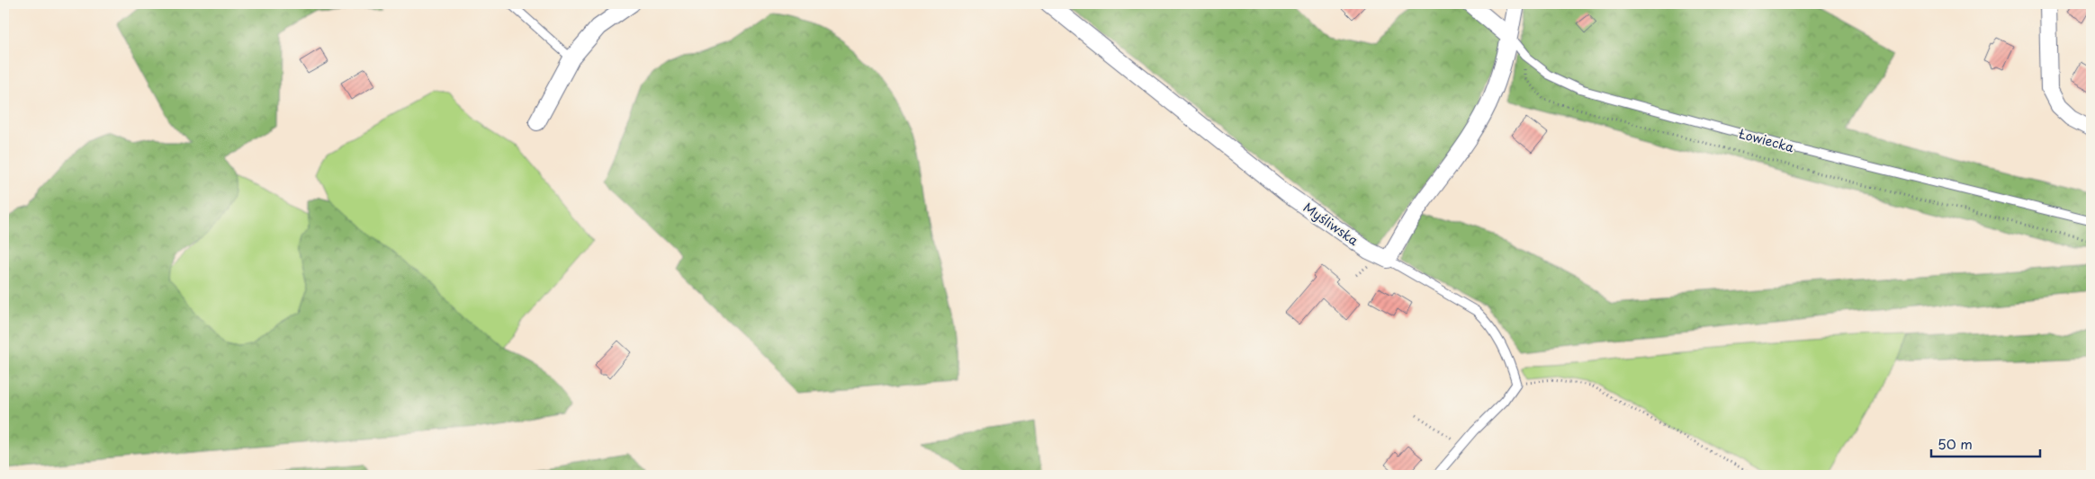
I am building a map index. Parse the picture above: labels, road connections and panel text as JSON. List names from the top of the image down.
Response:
{
  "streets": {
    "street": ["Łowiecka", "Myśliwska"]
  },
  "scale_bar": "50 m"
}
